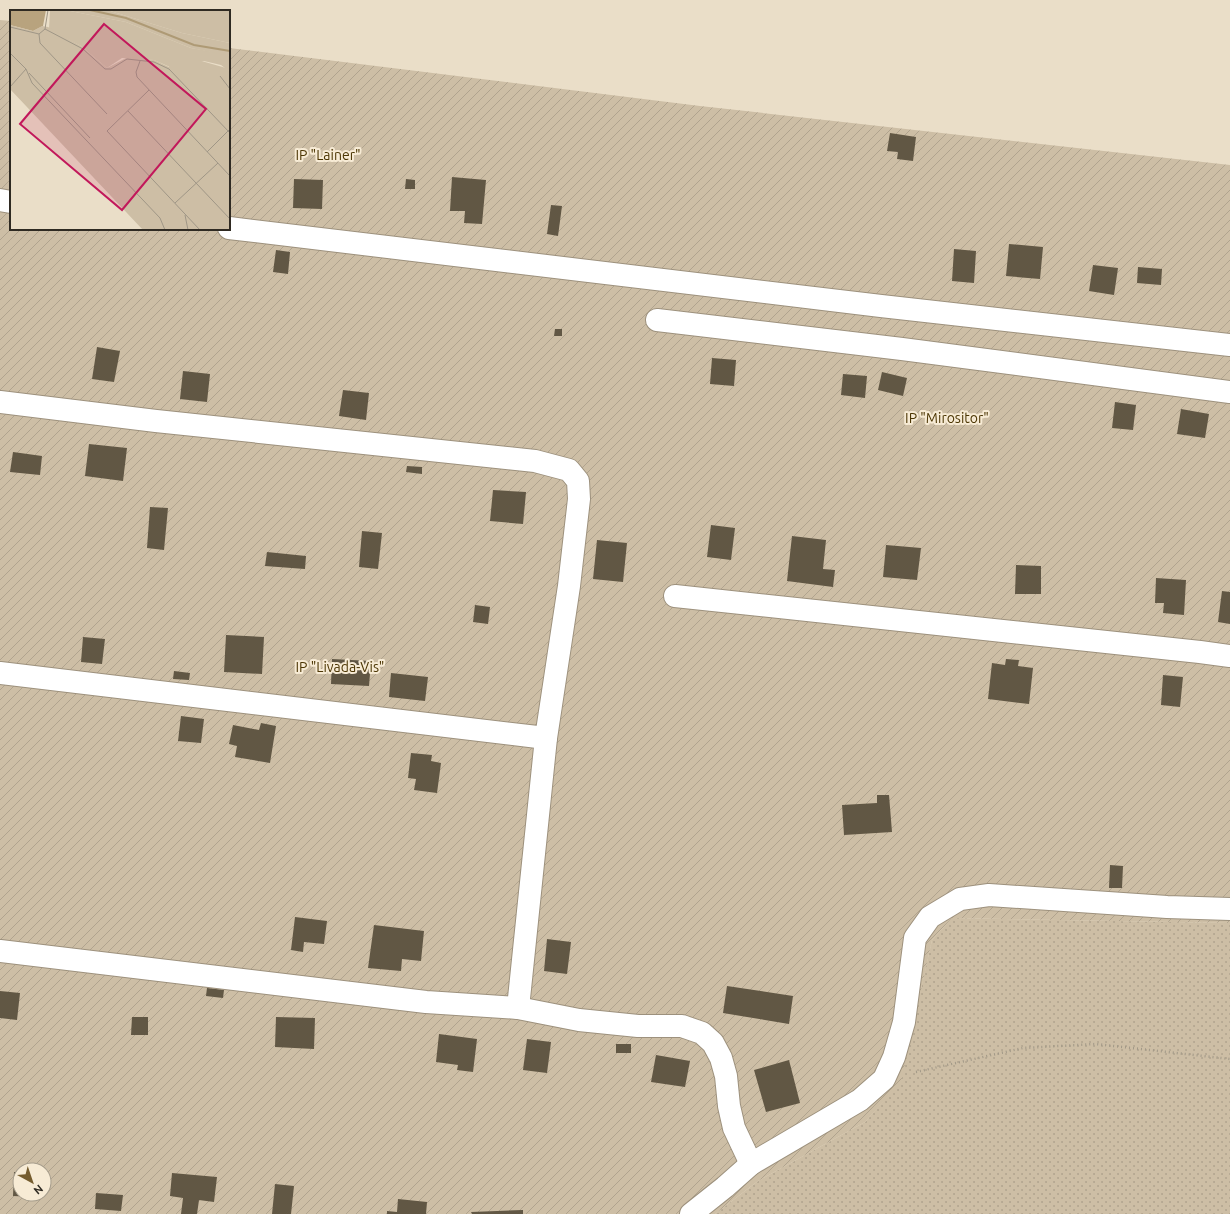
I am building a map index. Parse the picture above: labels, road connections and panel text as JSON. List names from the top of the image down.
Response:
{
  "parks": ["IP \"Lainer\"", "IP \"Mirositor\"", "IP \"Livada-Vis\""],
  "north": "bottom right"
}
